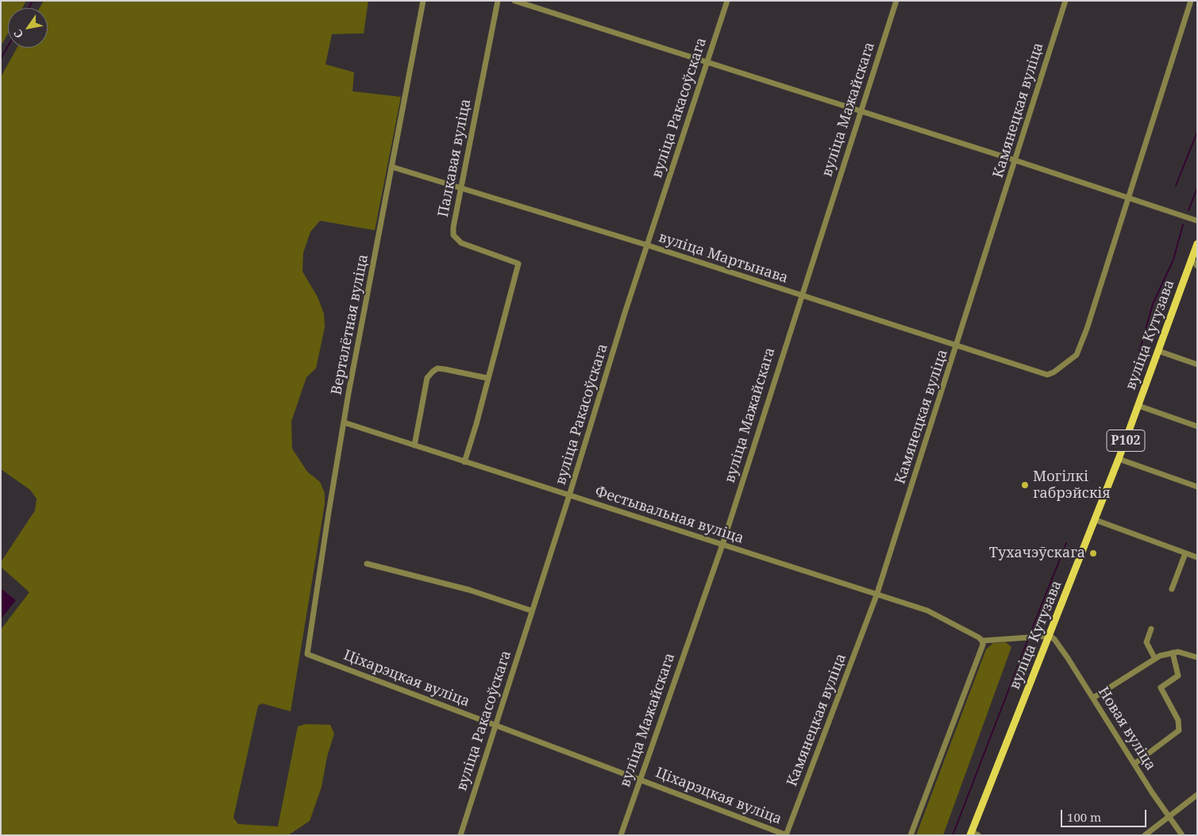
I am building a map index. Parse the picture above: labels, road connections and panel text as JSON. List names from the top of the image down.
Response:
{
  "streets": {
    "main road": ["вуліца Кутузава", "Р102"],
    "street": [
      "вуліца Ракасоўскага",
      "вуліца Мажайскага",
      "Камянецкая вуліца",
      "Палкавая вуліца",
      "вуліца Мартынава",
      "Верталётная вуліца",
      "Фестывальная вуліца",
      "Ціхарэцкая вуліца",
      "Новая вуліца"
    ]
  },
  "crossings": [
    ["вуліца Ракасоўскага", "вуліца Мартынава"],
    ["вуліца Ракасоўскага", "Фестывальная вуліца"],
    ["вуліца Ракасоўскага", "Ціхарэцкая вуліца"],
    ["вуліца Мажайскага", "вуліца Мартынава"],
    ["вуліца Мажайскага", "Фестывальная вуліца"],
    ["вуліца Мажайскага", "Ціхарэцкая вуліца"],
    ["Камянецкая вуліца", "вуліца Мартынава"],
    ["Камянецкая вуліца", "Фестывальная вуліца"],
    ["Камянецкая вуліца", "Ціхарэцкая вуліца"],
    ["Палкавая вуліца", "вуліца Мартынава"],
    ["Палкавая вуліца", "Фестывальная вуліца"],
    ["вуліца Мартынава", "Верталётная вуліца"],
    ["Верталётная вуліца", "Фестывальная вуліца"],
    ["Верталётная вуліца", "Ціхарэцкая вуліца"],
    ["вуліца Кутузава", "Новая вуліца"]
  ],
  "places": ["Могілкі габрэйскія", "Тухачэўскага"],
  "scale_bar": "100 m",
  "north": "bottom left"
}
